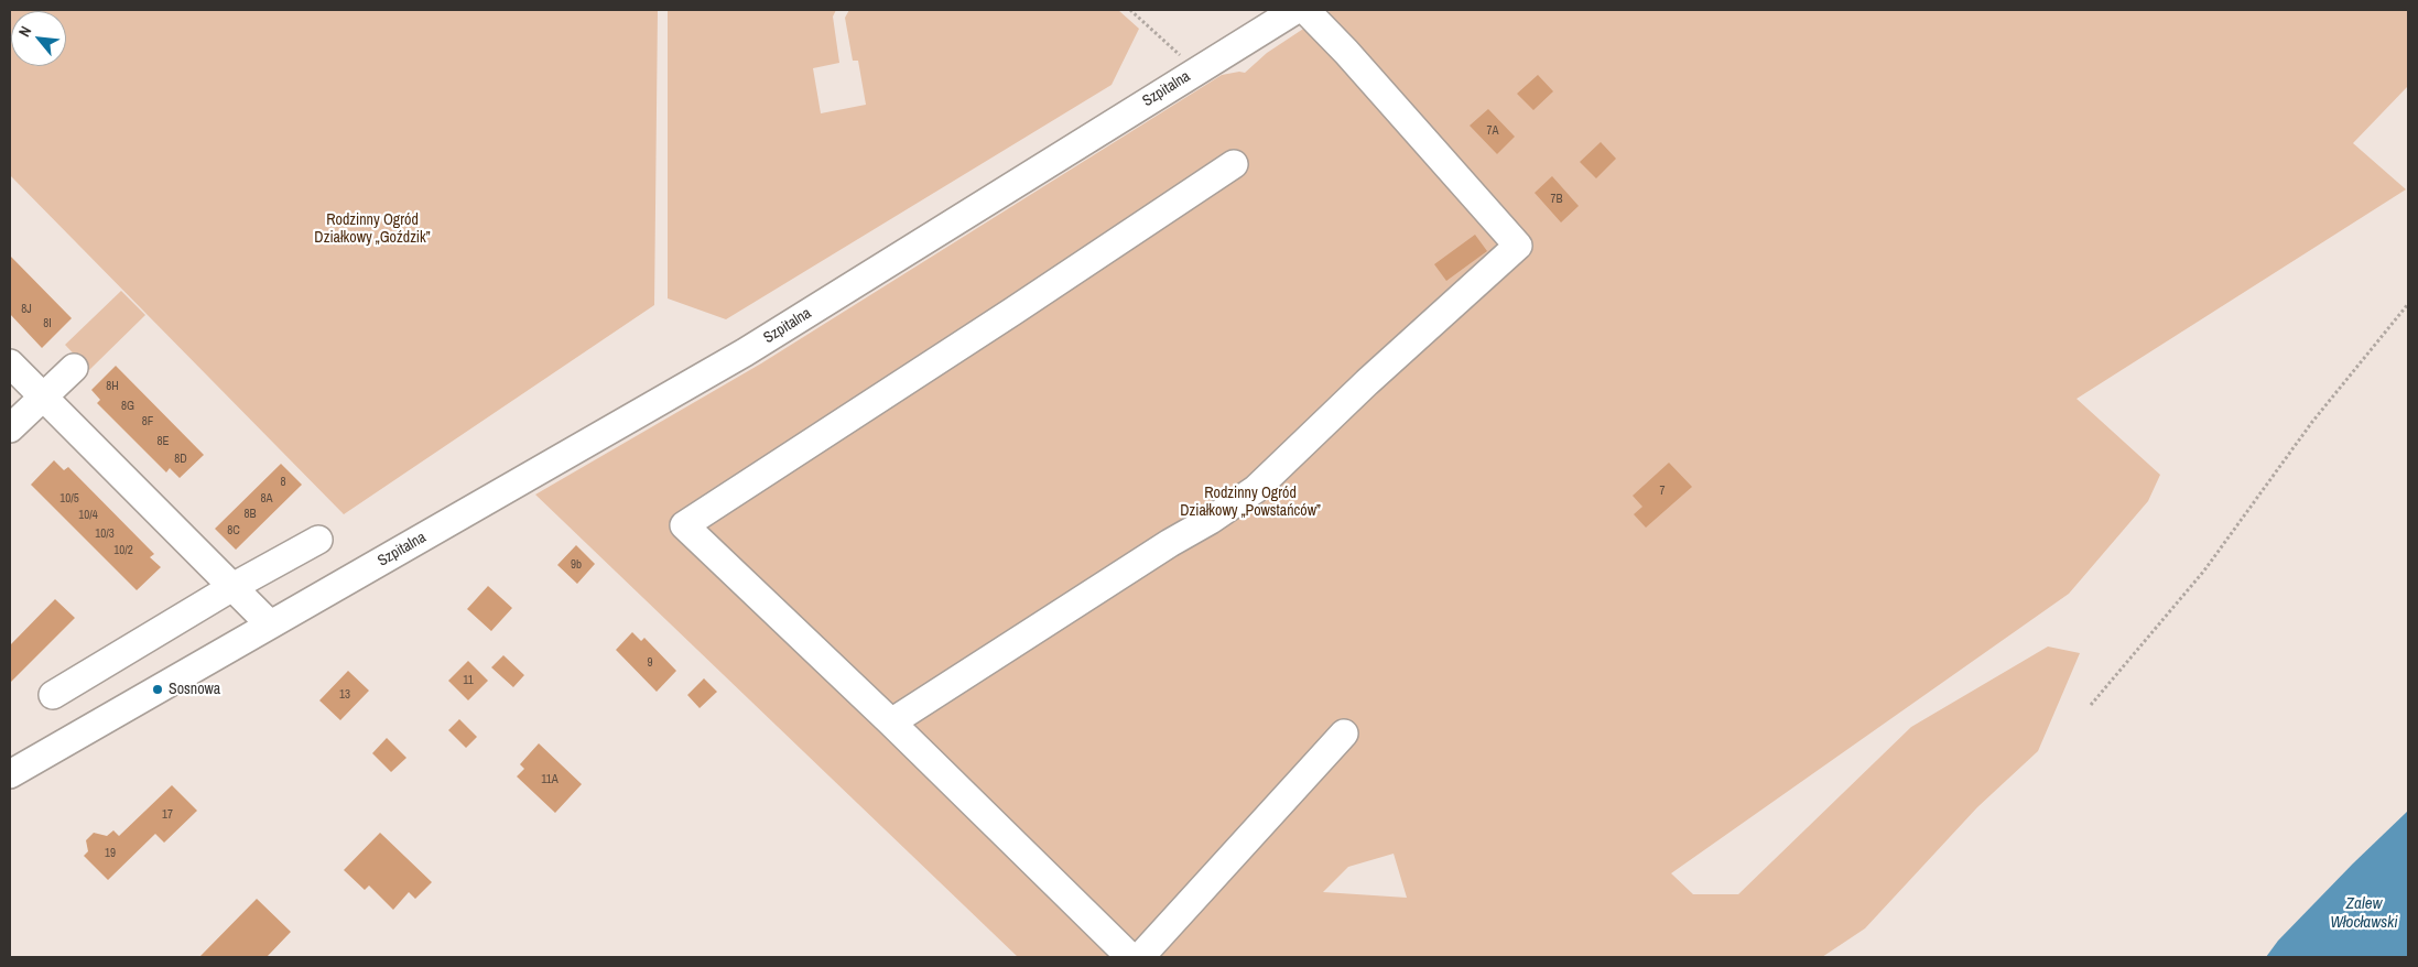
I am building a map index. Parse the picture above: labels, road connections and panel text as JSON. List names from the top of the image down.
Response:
{
  "streets": {
    "street": ["Szpitalna"]
  },
  "water": ["Zalew Włocławski"],
  "parks": ["Rodzinny Ogród Działkowy „Goździk”", "Rodzinny Ogród Działkowy „Powstańców”"],
  "places": ["Sosnowa"],
  "house_numbers": [
    "7A",
    "7B",
    "8J",
    "8I",
    "8H",
    "8G",
    "8F",
    "8E",
    "8D",
    "8",
    "7",
    "10/5",
    "8A",
    "8B",
    "10/4",
    "8C",
    "10/3",
    "10/2",
    "9b",
    "9",
    "11",
    "13",
    "11A",
    "17",
    "19"
  ],
  "north": "top left"
}
